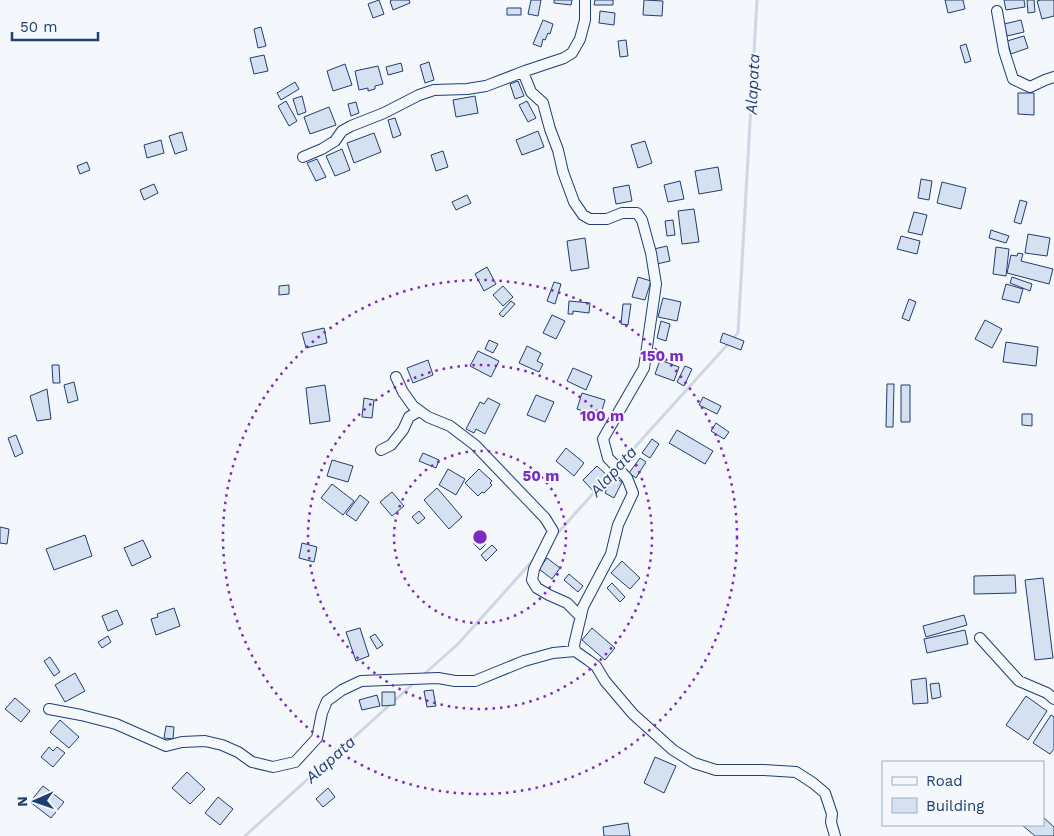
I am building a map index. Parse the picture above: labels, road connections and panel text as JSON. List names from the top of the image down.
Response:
{
  "water": ["Alapata"],
  "legend": ["Road", "Building"],
  "scale_bar": "50 m",
  "north": "left",
  "rings": ["150 m", "100 m", "50 m"]
}
